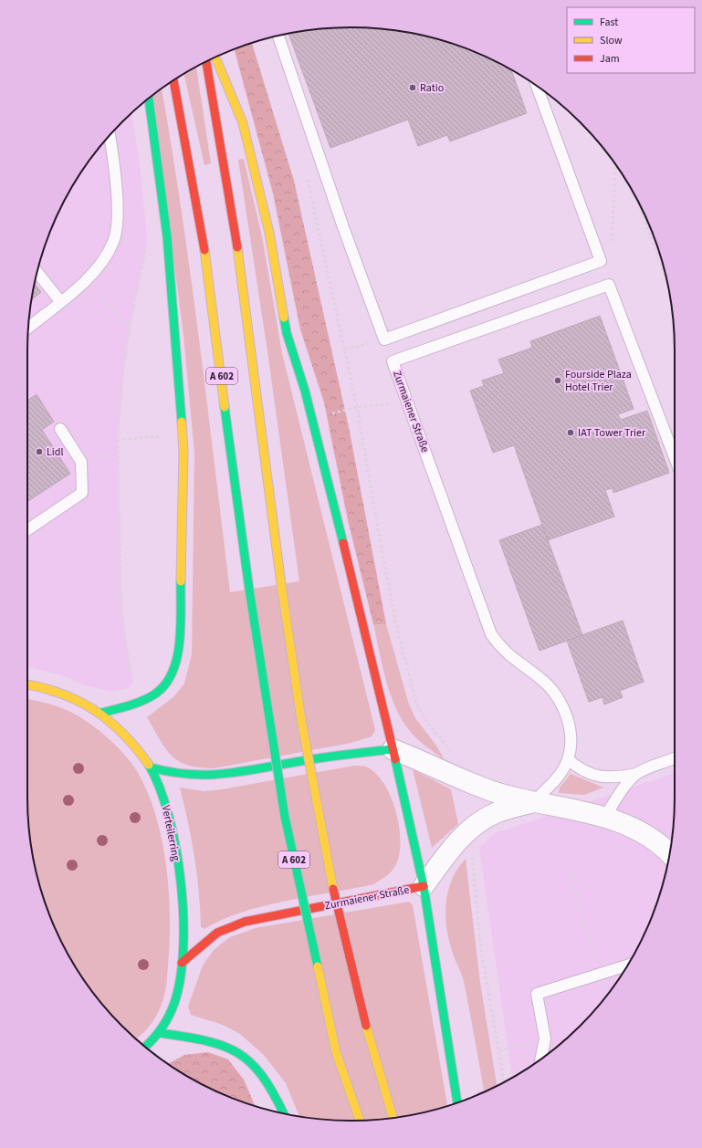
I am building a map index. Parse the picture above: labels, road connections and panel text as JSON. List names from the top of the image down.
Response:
{
  "streets": {
    "main road": ["A 602", "Zurmaiener Straße", "Verteilerring"]
  },
  "crossings": [
    ["Zurmaiener Straße", "Verteilerring"]
  ],
  "places": [
    "Ratio",
    "Fourside Plaza Hotel Trier",
    "IAT Tower Trier",
    "Lidl"
  ],
  "legend": ["Fast", "Slow", "Jam"]
}
